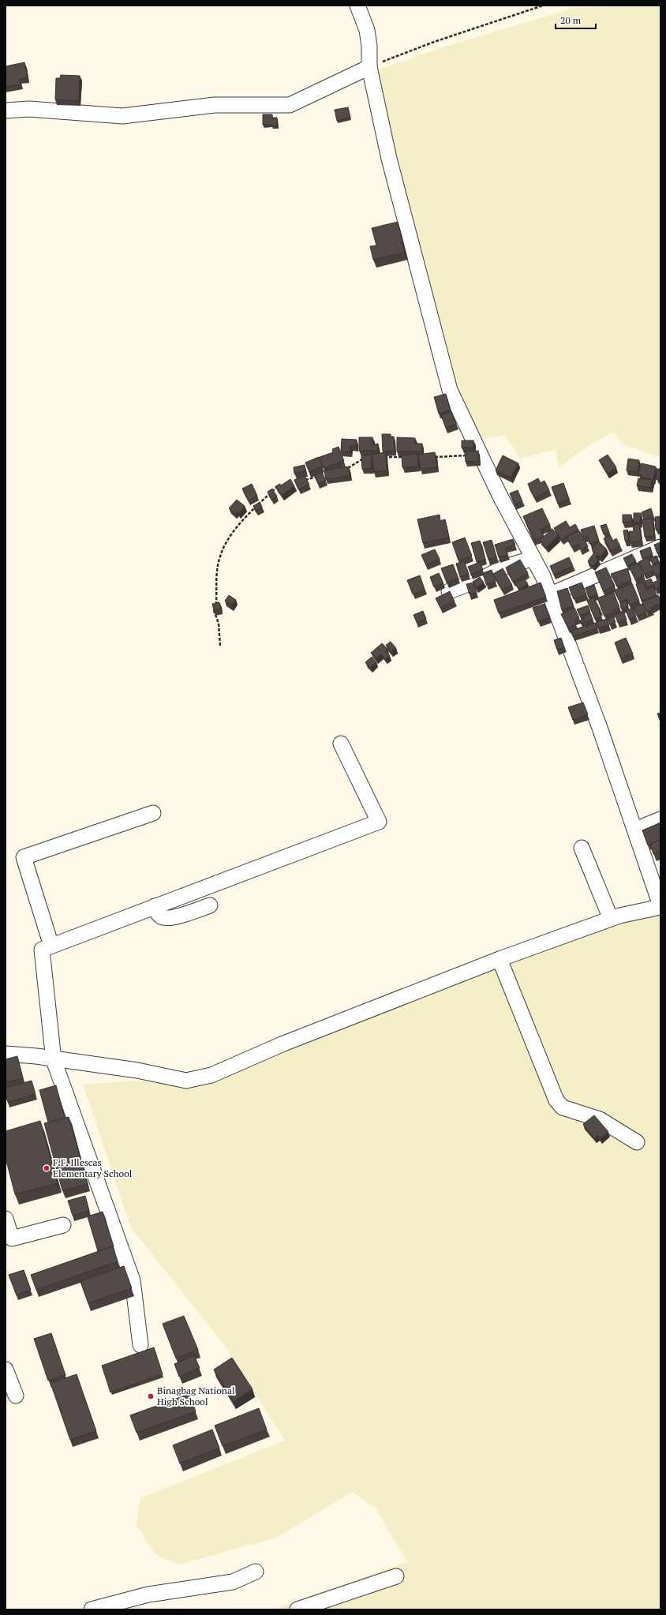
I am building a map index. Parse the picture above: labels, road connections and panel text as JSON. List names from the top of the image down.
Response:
{
  "places": ["F.F. Illescas Elementary School", "Binagbag National High School"],
  "scale_bar": "20 m"
}
